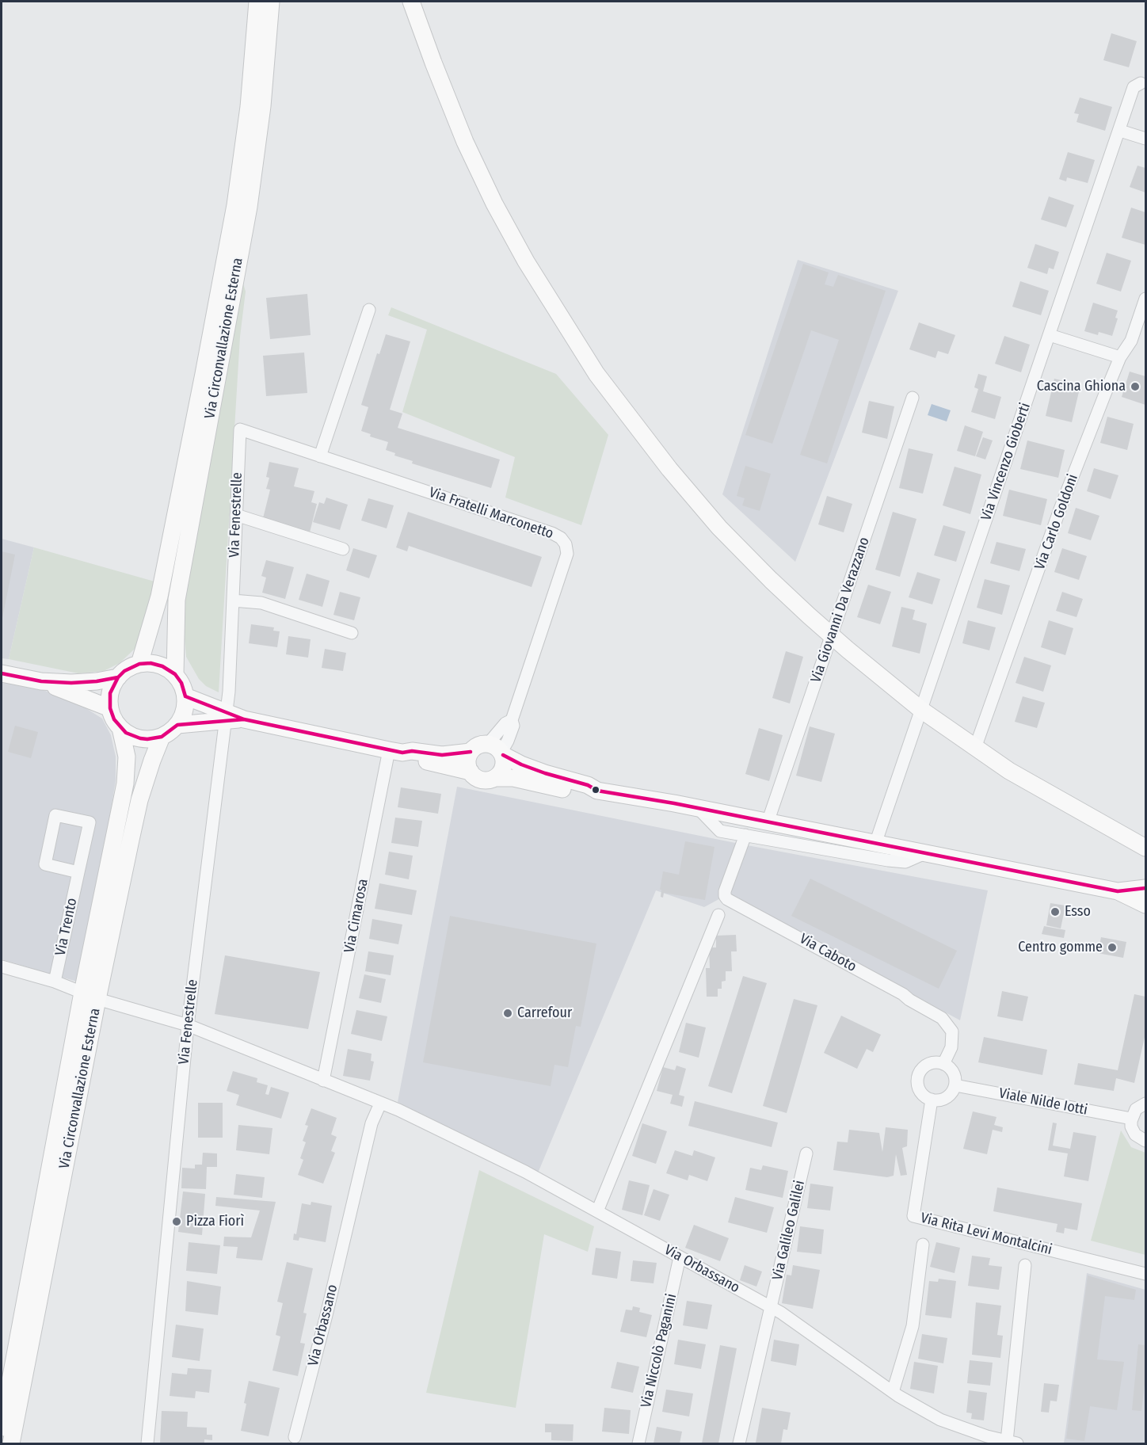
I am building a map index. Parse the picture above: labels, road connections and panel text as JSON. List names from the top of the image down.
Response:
{
  "streets": {
    "main road": ["Via Circonvallazione Esterna"],
    "street": [
      "Via Vincenzo Gioberti",
      "Via Fratelli Marconetto",
      "Via Fenestrelle",
      "Via Carlo Goldoni",
      "Via Giovanni Da Verazzano",
      "Via Cimarosa",
      "Via Trento",
      "Via Caboto",
      "Viale Nilde Iotti",
      "Via Galileo Galilei",
      "Via Rita Levi Montalcini",
      "Via Orbassano",
      "Via Niccolò Paganini"
    ]
  },
  "crossings": [
    ["Via Circonvallazione Esterna", "Via Orbassano"],
    ["Via Fratelli Marconetto", "Via Fenestrelle"],
    ["Via Fenestrelle", "Via Orbassano"],
    ["Via Cimarosa", "Via Orbassano"],
    ["Via Caboto", "Viale Nilde Iotti"],
    ["Via Caboto", "Via Rita Levi Montalcini"],
    ["Viale Nilde Iotti", "Via Rita Levi Montalcini"],
    ["Via Galileo Galilei", "Via Orbassano"],
    ["Via Orbassano", "Via Niccolò Paganini"]
  ],
  "places": [
    "Cascina Ghiona",
    "Esso",
    "Centro gomme",
    "Carrefour",
    "Pizza Fiorì"
  ]
}
